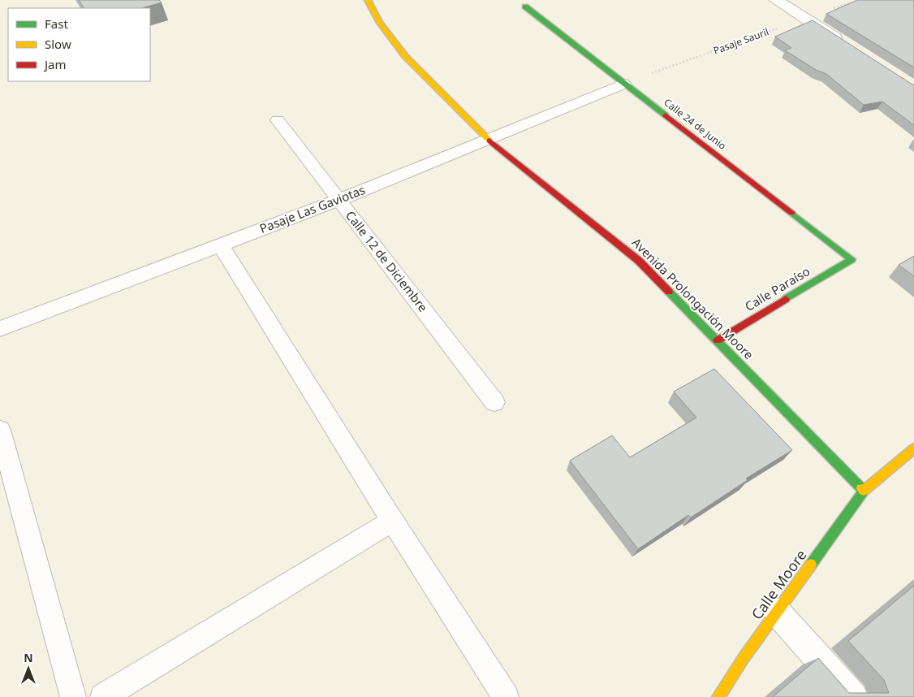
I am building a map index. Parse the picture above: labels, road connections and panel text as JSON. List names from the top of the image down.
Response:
{
  "streets": {
    "street": [
      "Calle 24 de Junio",
      "Calle Paraíso",
      "Avenida Prolongación Moore",
      "Calle Moore"
    ],
    "lane": ["Pasaje Las Gaviotas", "Calle 12 de Diciembre"],
    "path": ["Pasaje Sauril"]
  },
  "crossings": [
    ["Pasaje Sauril", "Calle 24 de Junio"],
    ["Pasaje Sauril", "Pasaje Las Gaviotas"],
    ["Calle 24 de Junio", "Pasaje Las Gaviotas"],
    ["Calle 24 de Junio", "Calle Paraíso"],
    ["Pasaje Las Gaviotas", "Calle 12 de Diciembre"],
    ["Pasaje Las Gaviotas", "Avenida Prolongación Moore"],
    ["Calle Paraíso", "Avenida Prolongación Moore"],
    ["Avenida Prolongación Moore", "Calle Moore"]
  ],
  "legend": ["Fast", "Slow", "Jam"],
  "north": "top"
}
